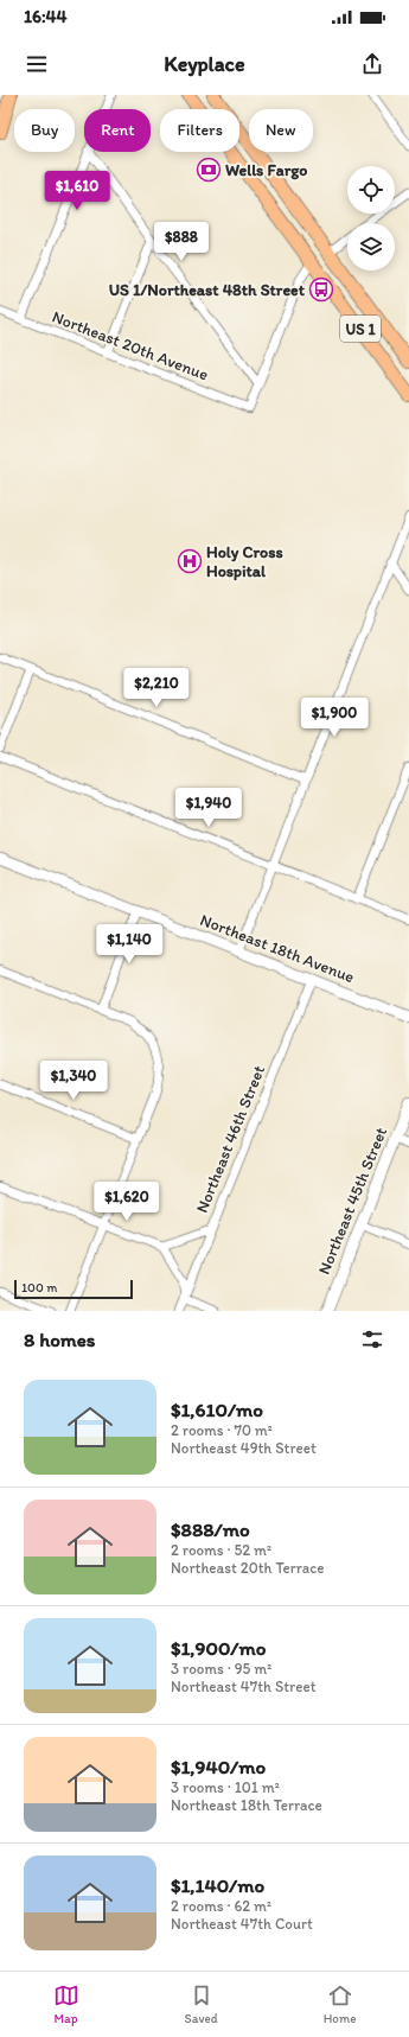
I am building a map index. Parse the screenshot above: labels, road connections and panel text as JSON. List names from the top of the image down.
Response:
{
  "streets": {
    "main road": ["US 1"],
    "street": [
      "Northeast 20th Avenue",
      "Northeast 18th Avenue",
      "Northeast 46th Street",
      "Northeast 45th Street"
    ]
  },
  "crossings": [
    ["Northeast 18th Avenue", "Northeast 46th Street"]
  ],
  "places": {
    "bank": ["Wells Fargo"],
    "bus stop": ["US 1/Northeast 48th Street"],
    "hospital": ["Holy Cross Hospital"]
  },
  "scale_bar": "100 m",
  "page": {
    "status": "16:44",
    "header": "Keyplace",
    "chip": [
      "Buy",
      "Rent",
      "Filters",
      "New"
    ],
    "price": [
      "$1,610",
      "$888",
      "$2,210",
      "$1,900",
      "$1,940",
      "$1,140",
      "$1,340",
      "$1,620"
    ],
    "scale": "100 m",
    "heading": "8 homes",
    "list": [
      {
        "name": "$1,610/mo",
        "note": "2 rooms · 70 m² · Northeast 49th Street"
      },
      {
        "name": "$888/mo",
        "note": "2 rooms · 52 m² · Northeast 20th Terrace"
      },
      {
        "name": "$1,900/mo",
        "note": "3 rooms · 95 m² · Northeast 47th Street"
      },
      {
        "name": "$1,940/mo",
        "note": "3 rooms · 101 m² · Northeast 18th Terrace"
      },
      {
        "name": "$1,140/mo",
        "note": "2 rooms · 62 m² · Northeast 47th Court"
      }
    ],
    "tabs": ["Map", "Saved", "Home"]
  }
}
